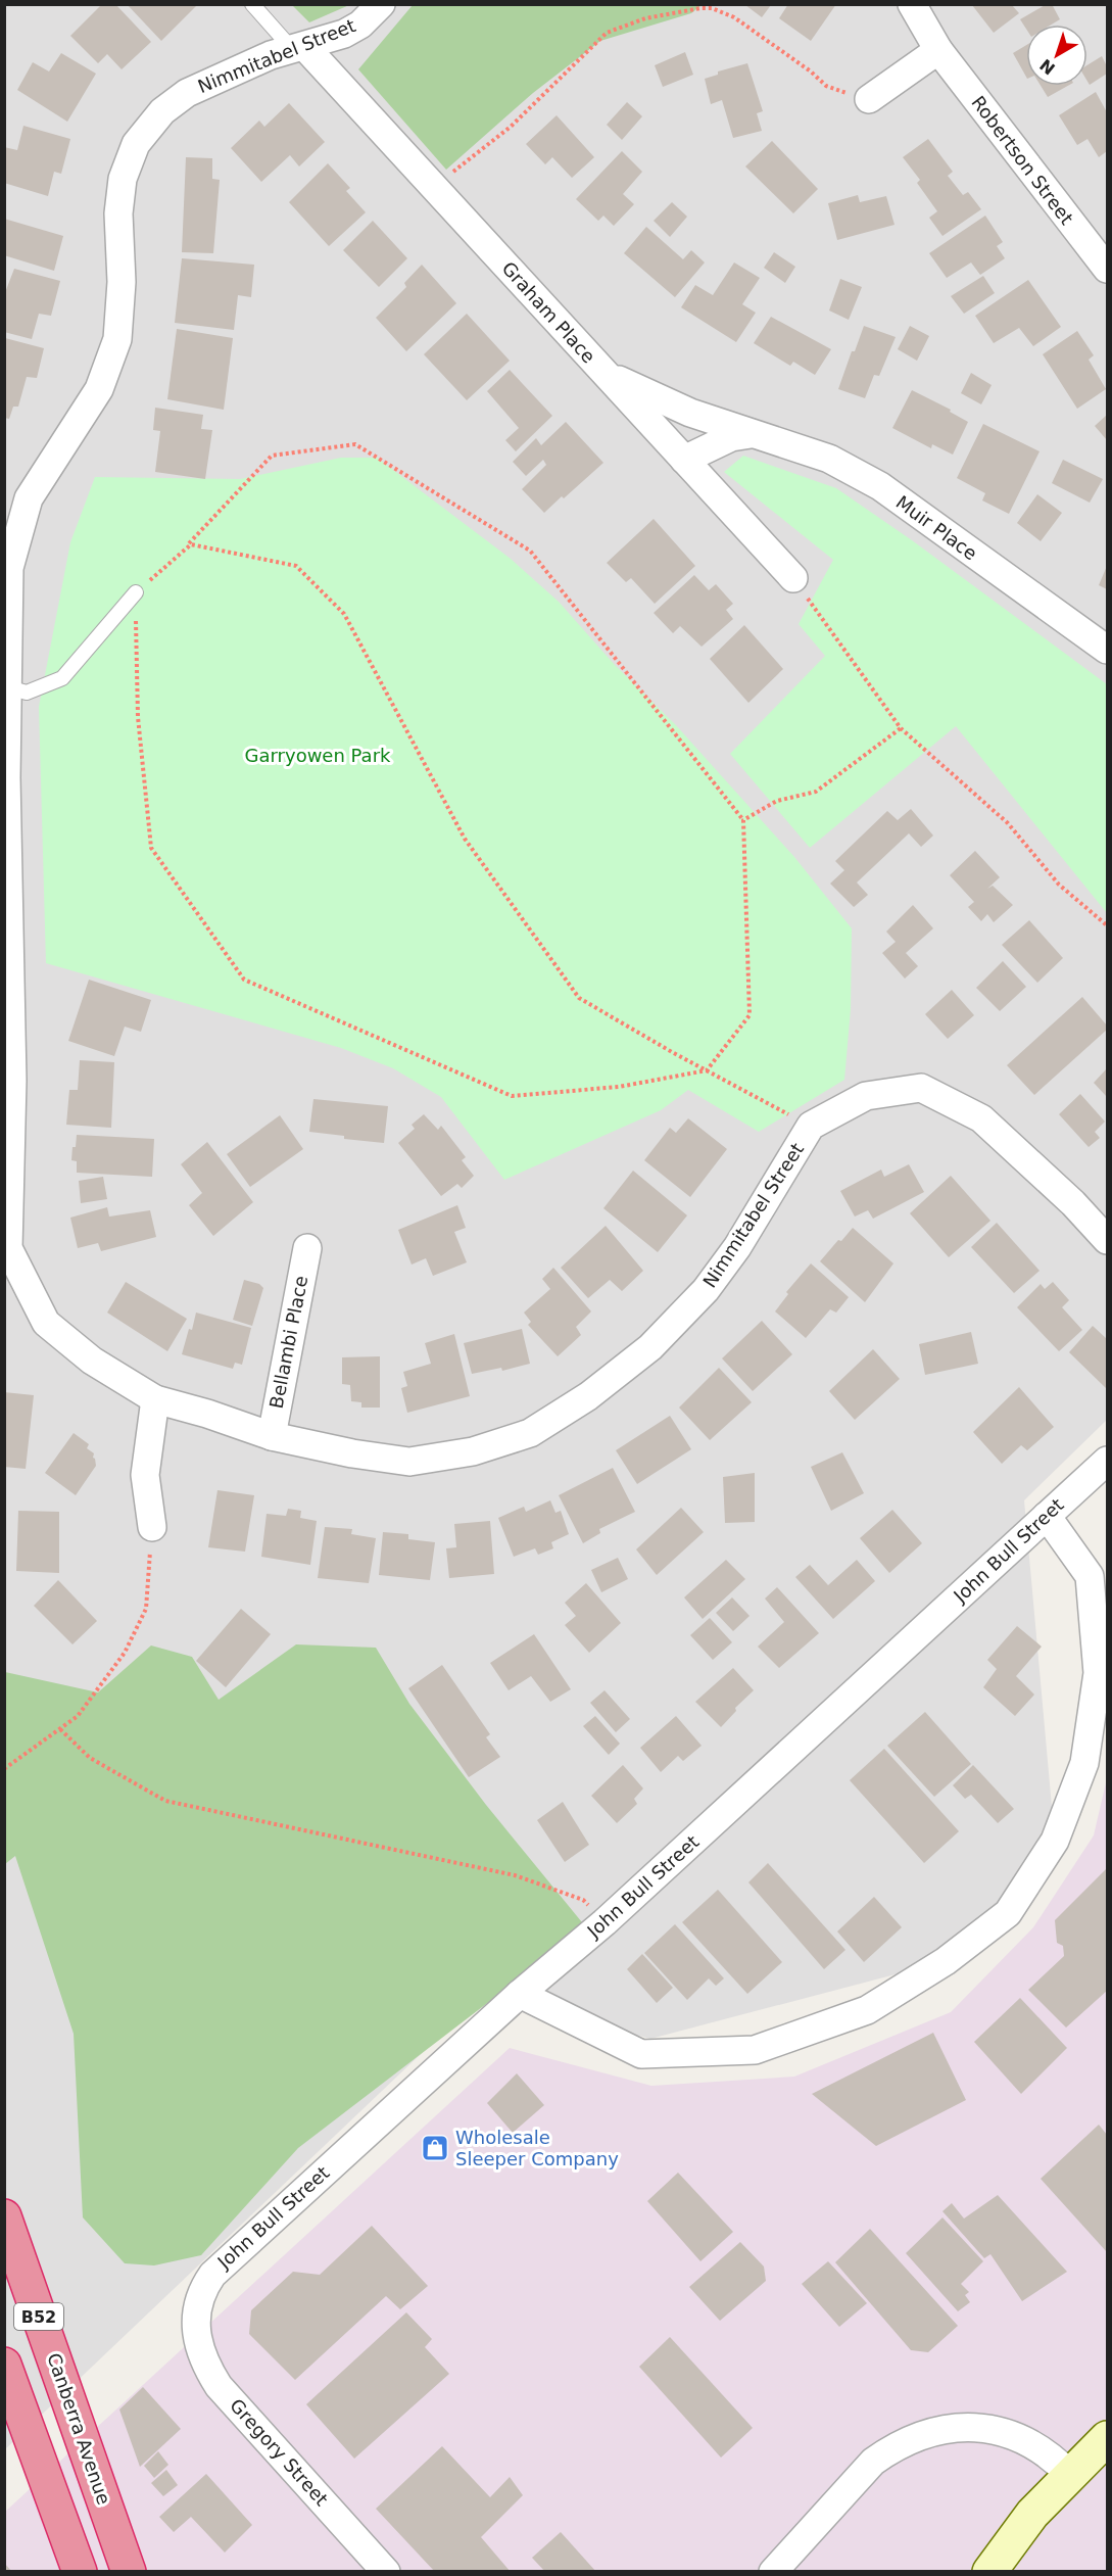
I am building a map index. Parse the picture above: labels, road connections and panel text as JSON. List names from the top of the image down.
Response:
{
  "streets": {
    "highway": ["B52", "Canberra Avenue"],
    "street": [
      "Nimmitabel Street",
      "Robertson Street",
      "Graham Place",
      "Muir Place",
      "Bellambi Place",
      "John Bull Street",
      "Gregory Street"
    ]
  },
  "crossings": [
    ["Nimmitabel Street", "Graham Place"],
    ["Nimmitabel Street", "Bellambi Place"],
    ["Graham Place", "Muir Place"],
    ["John Bull Street", "Gregory Street"]
  ],
  "parks": ["Garryowen Park"],
  "places": {
    "shop": ["Wholesale Sleeper Company"]
  },
  "north": "bottom left"
}
